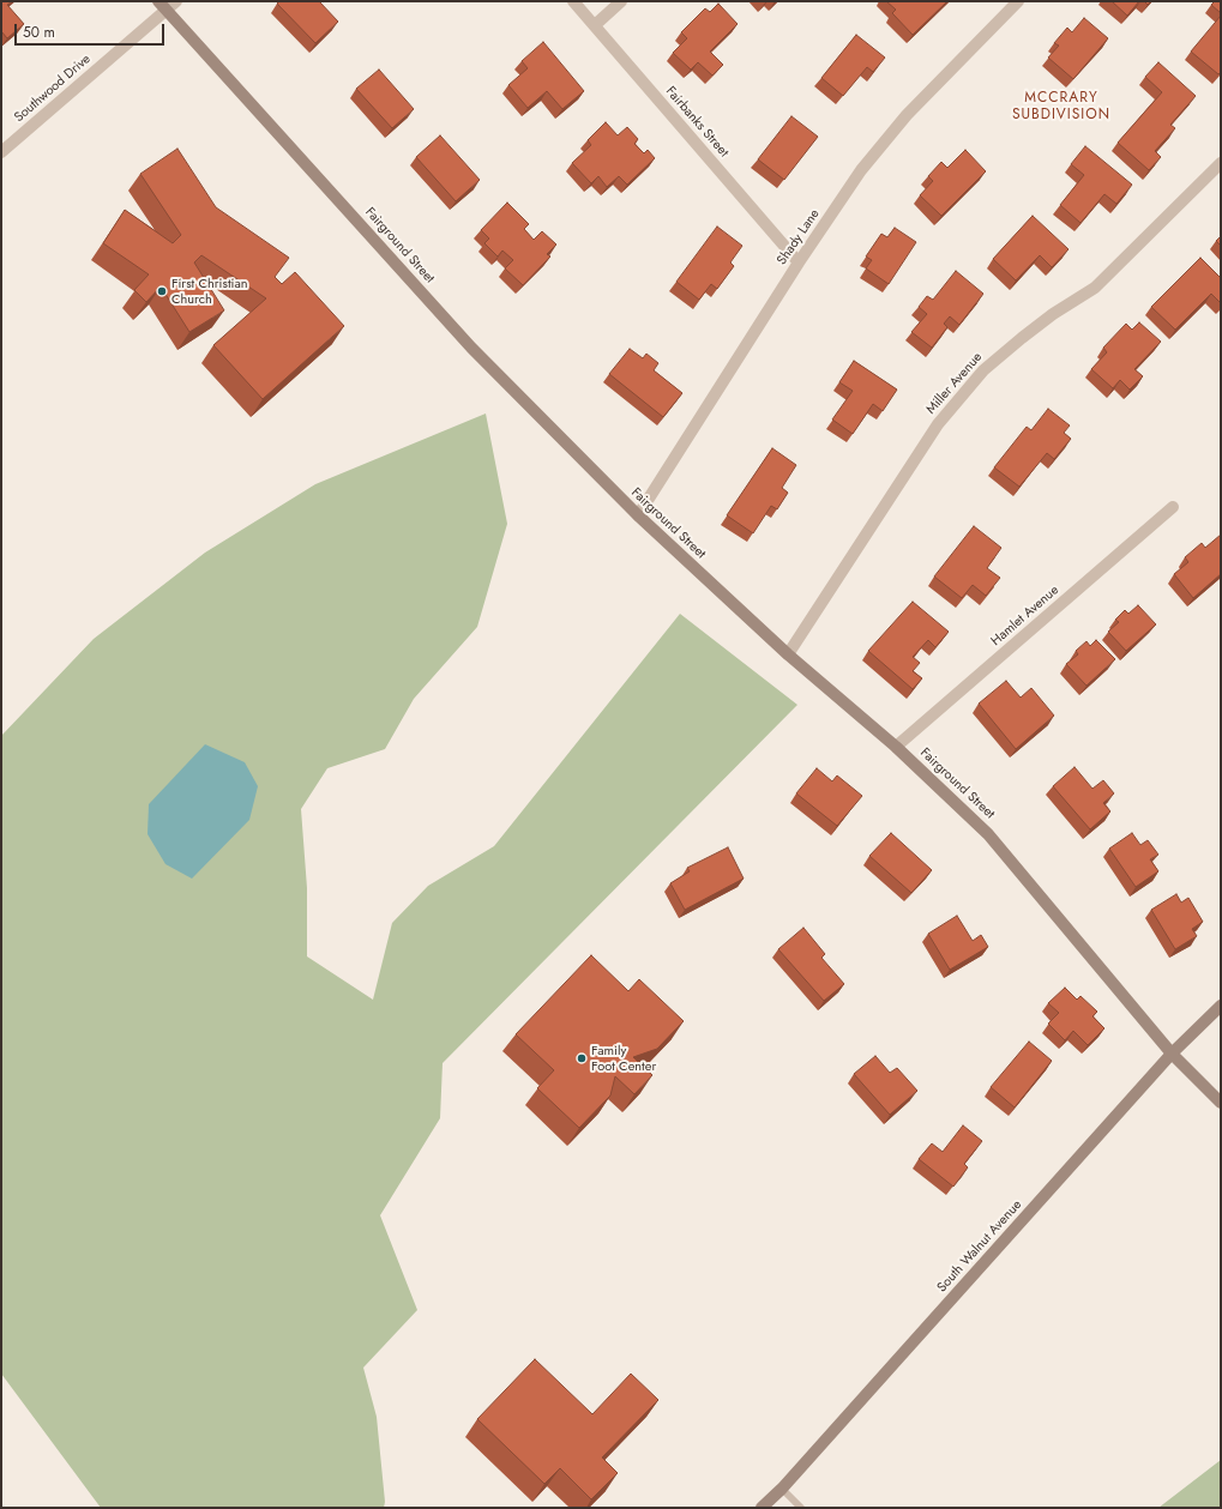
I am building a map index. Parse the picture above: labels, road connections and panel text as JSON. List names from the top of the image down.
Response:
{
  "streets": {
    "street": [
      "Southwood Drive",
      "Fairbanks Street",
      "Shady Lane",
      "Fairground Street",
      "Miller Avenue",
      "Hamlet Avenue",
      "South Walnut Avenue"
    ]
  },
  "crossings": [
    ["Southwood Drive", "Fairground Street"],
    ["Fairbanks Street", "Shady Lane"],
    ["Shady Lane", "Fairground Street"],
    ["Fairground Street", "Miller Avenue"],
    ["Fairground Street", "Hamlet Avenue"],
    ["Fairground Street", "South Walnut Avenue"]
  ],
  "districts": ["MCCRARY SUBDIVISION"],
  "places": ["First Christian Church", "Family Foot Center"],
  "scale_bar": "50 m"
}
